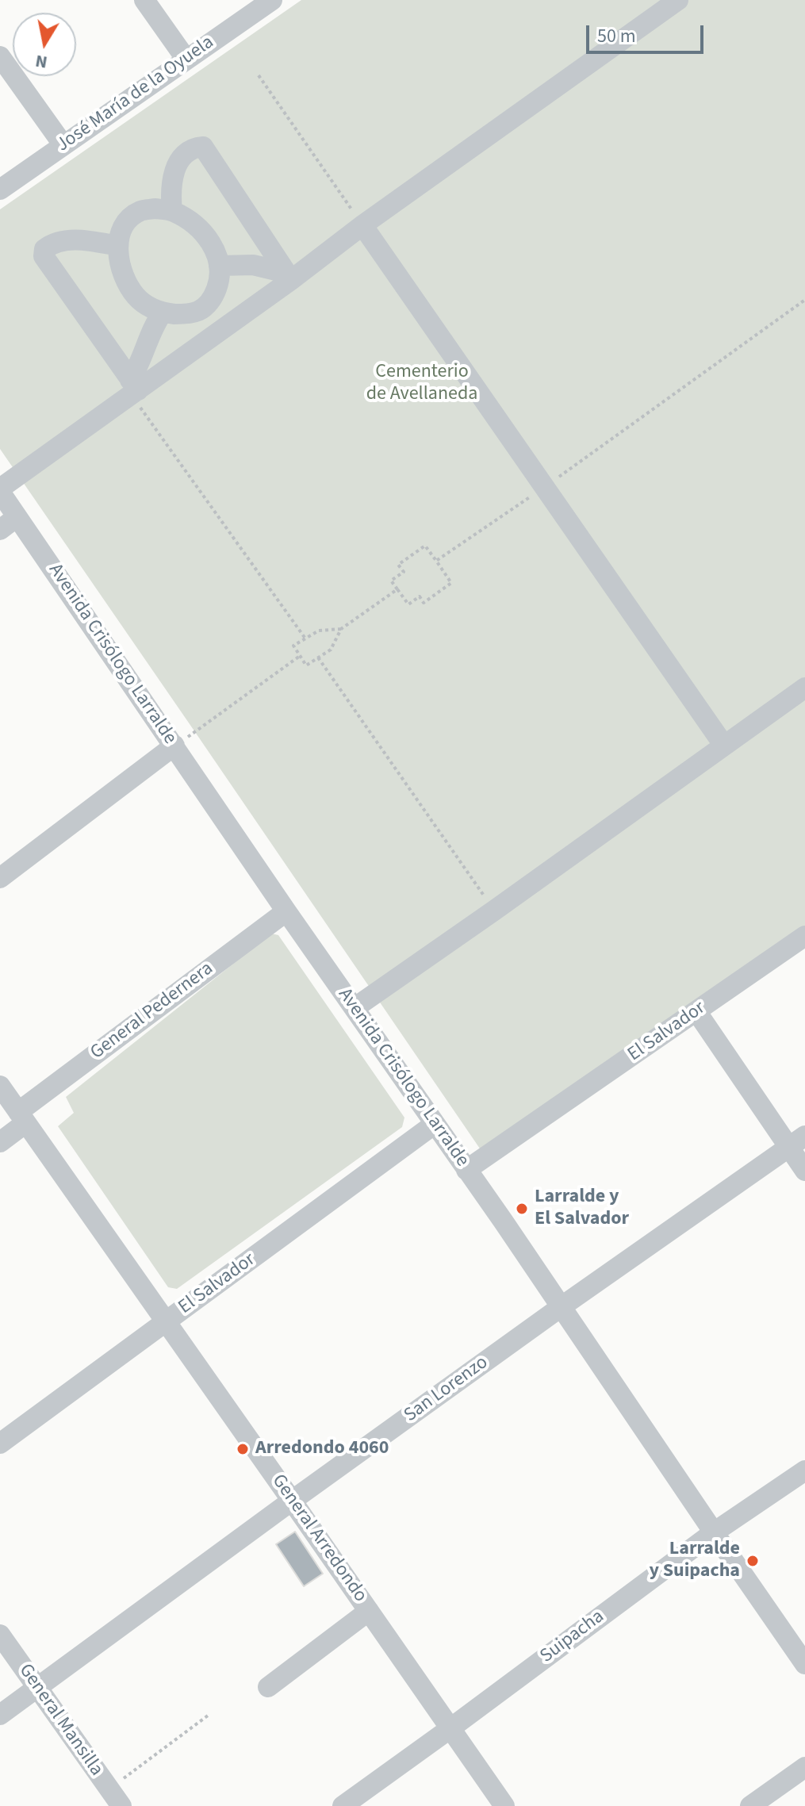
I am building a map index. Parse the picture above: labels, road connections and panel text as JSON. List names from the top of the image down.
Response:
{
  "streets": {
    "street": [
      "José María de la Oyuela",
      "Avenida Crisólogo Larralde",
      "General Pedernera",
      "El Salvador",
      "San Lorenzo",
      "General Arredondo",
      "Suipacha",
      "General Mansilla"
    ]
  },
  "crossings": [
    ["Avenida Crisólogo Larralde", "General Pedernera"],
    ["Avenida Crisólogo Larralde", "El Salvador"],
    ["Avenida Crisólogo Larralde", "San Lorenzo"],
    ["Avenida Crisólogo Larralde", "Suipacha"],
    ["General Pedernera", "General Arredondo"],
    ["El Salvador", "General Arredondo"],
    ["San Lorenzo", "General Arredondo"],
    ["San Lorenzo", "General Mansilla"],
    ["General Arredondo", "Suipacha"]
  ],
  "parks": ["Cementerio de Avellaneda"],
  "places": ["Larralde y El Salvador", "Arredondo 4060", "Larralde y Suipacha"],
  "scale_bar": "50 m",
  "north": "bottom"
}
